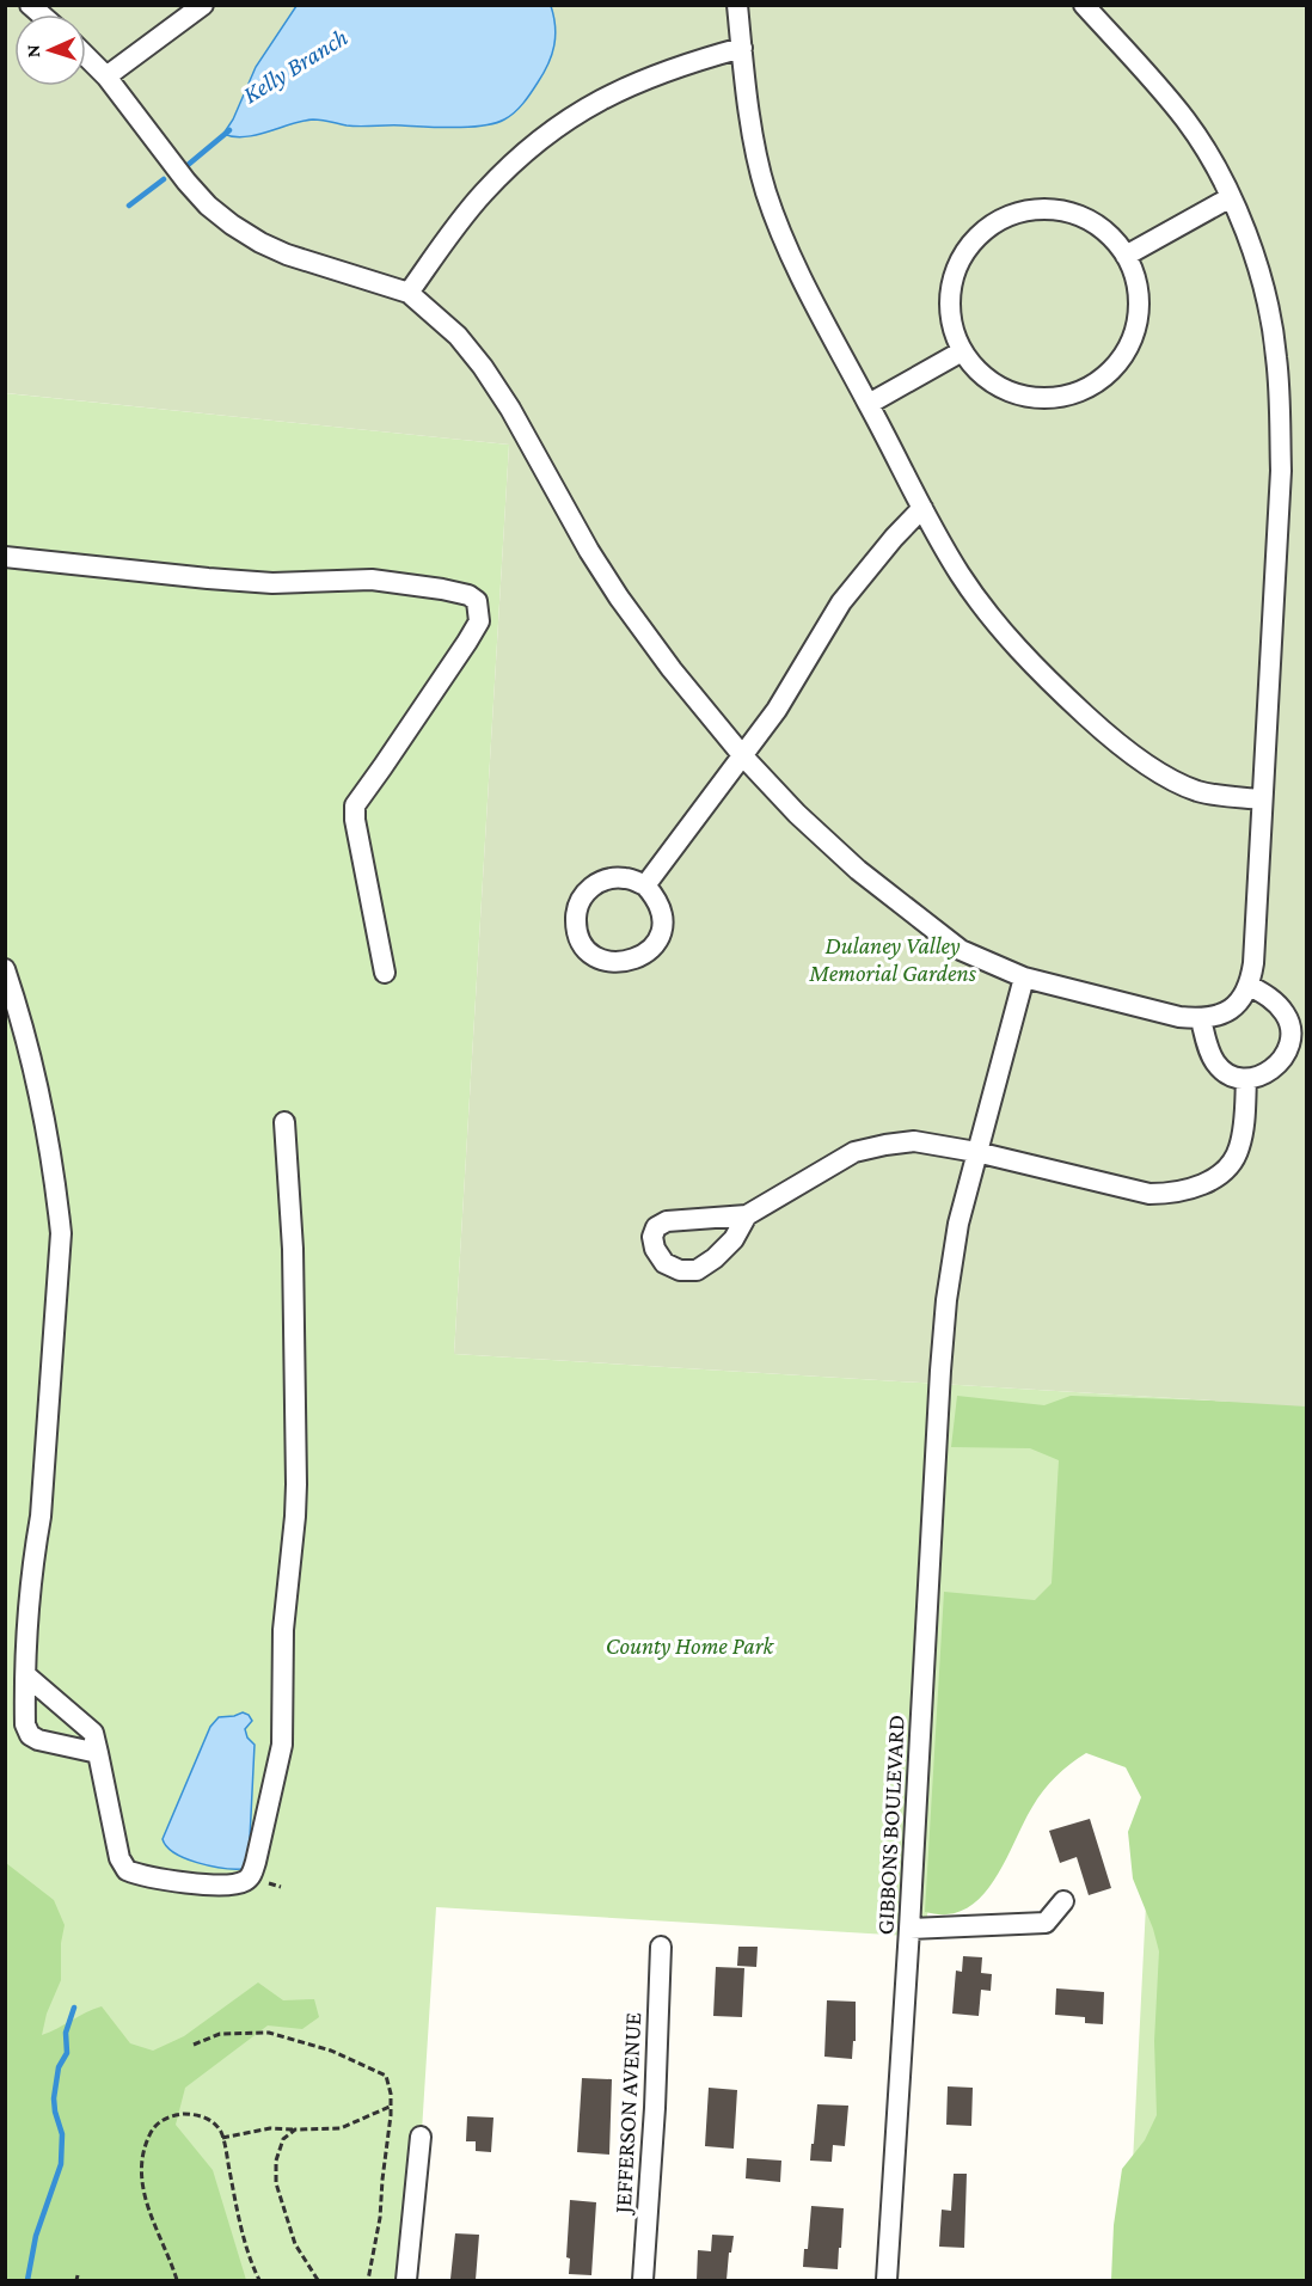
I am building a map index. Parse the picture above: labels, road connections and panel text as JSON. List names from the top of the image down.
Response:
{
  "streets": {
    "street": ["GIBBONS BOULEVARD", "JEFFERSON AVENUE"]
  },
  "water": ["Kelly Branch"],
  "parks": ["Dulaney Valley Memorial Gardens", "County Home Park"],
  "north": "left"
}
